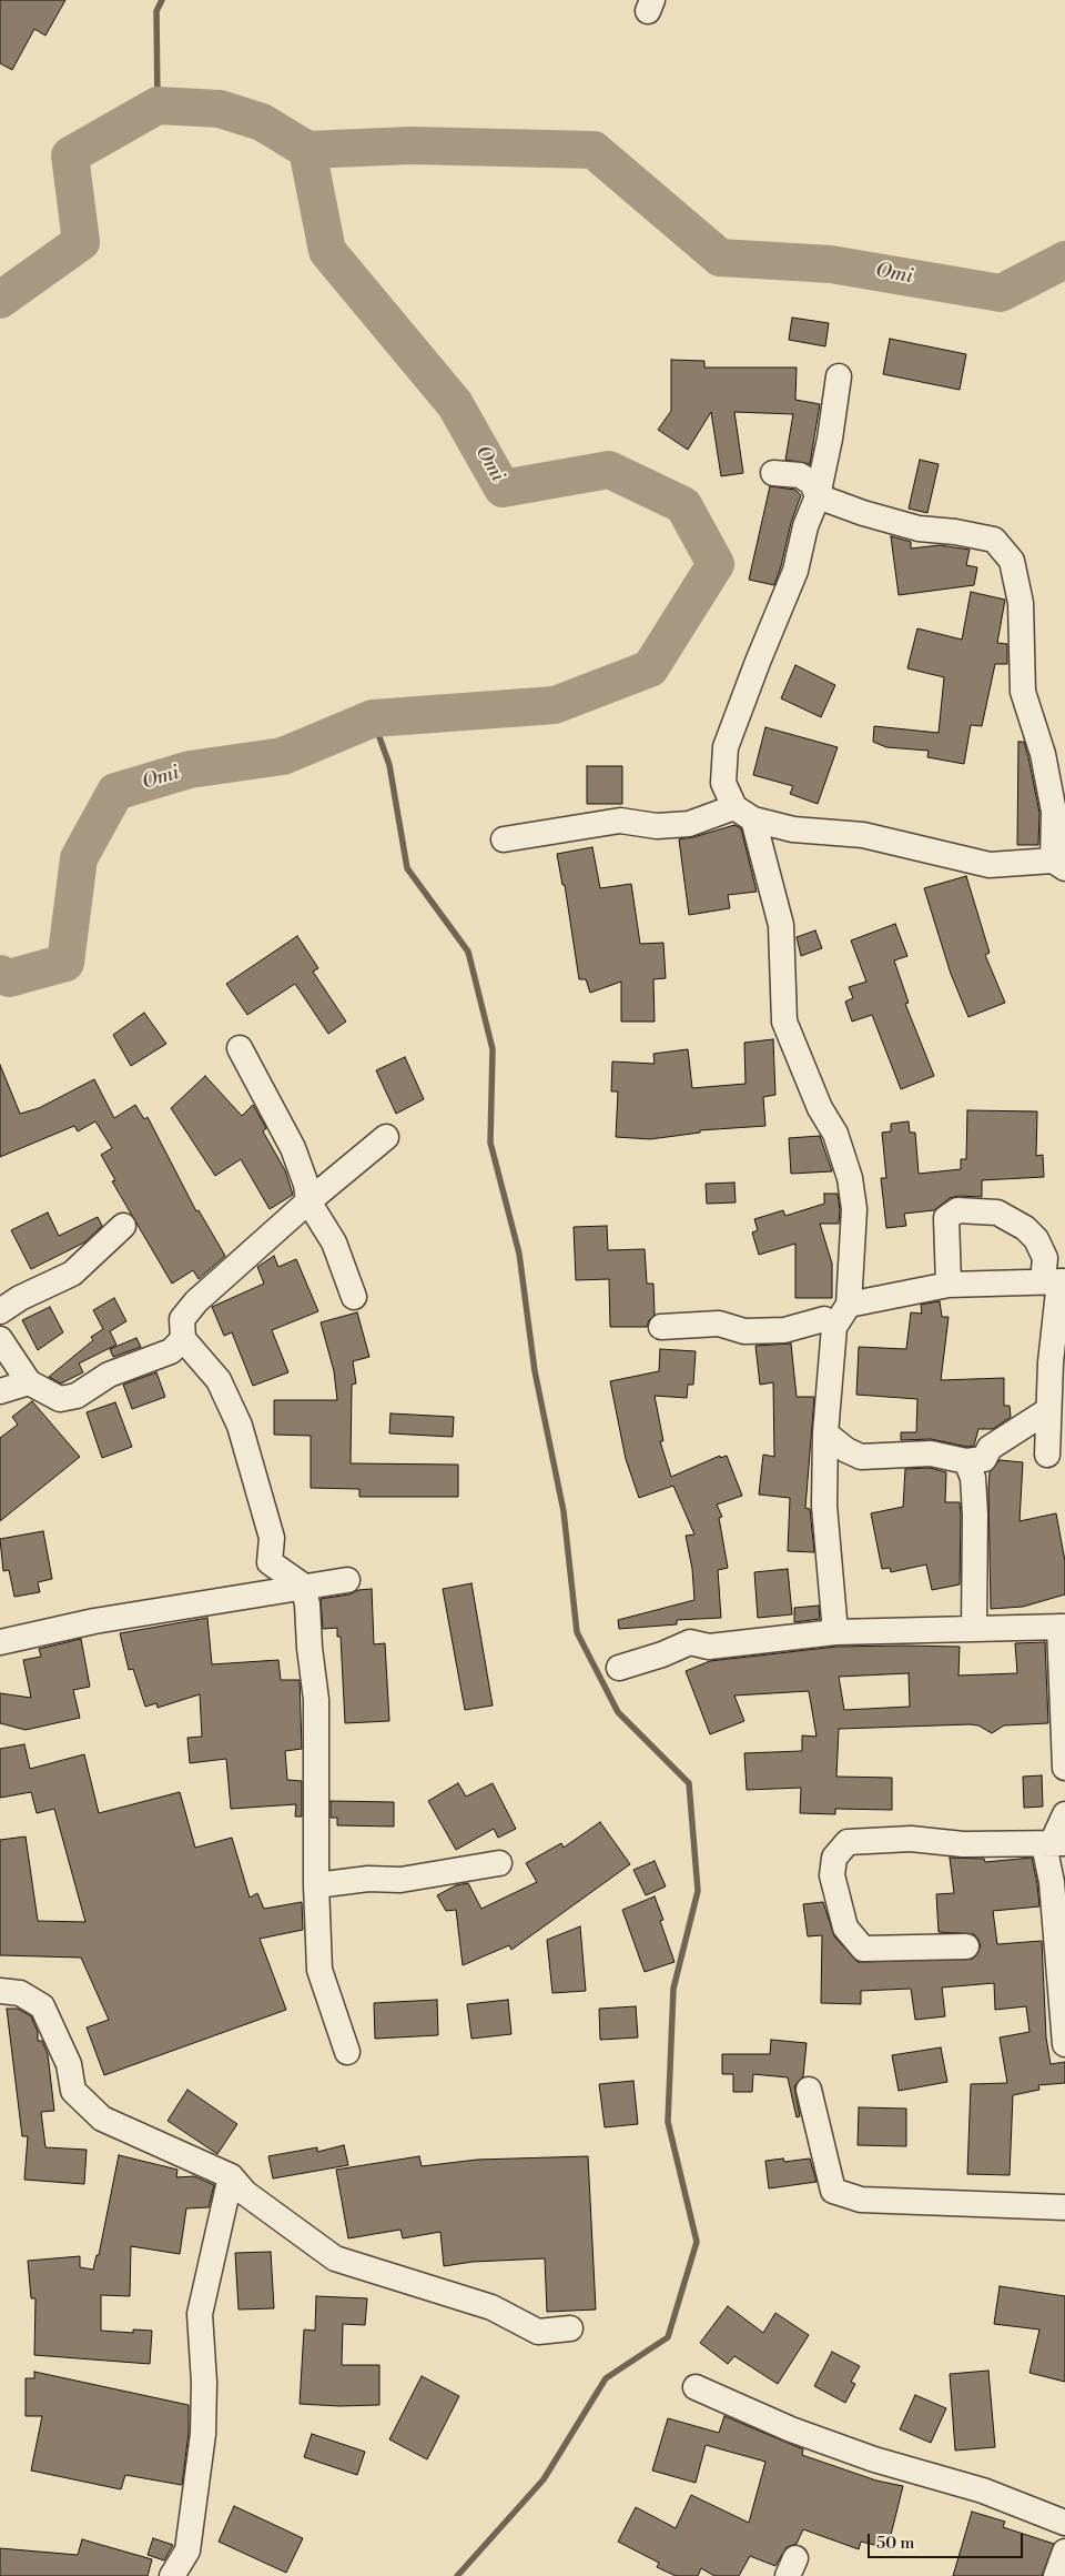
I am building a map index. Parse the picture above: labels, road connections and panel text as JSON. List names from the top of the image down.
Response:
{
  "water": ["Omi"],
  "scale_bar": "50 m"
}
